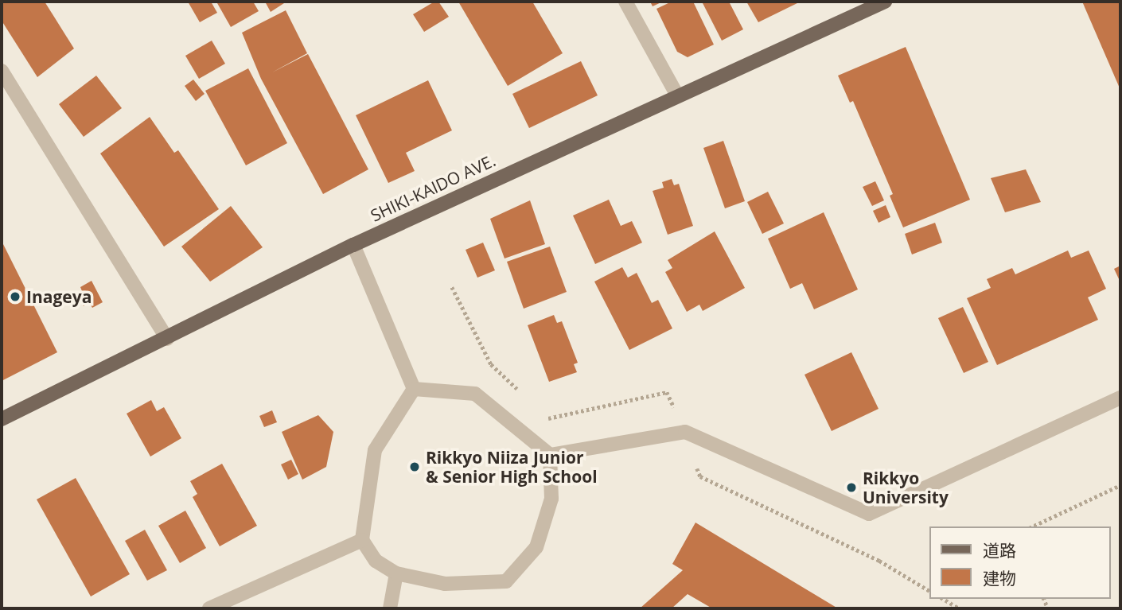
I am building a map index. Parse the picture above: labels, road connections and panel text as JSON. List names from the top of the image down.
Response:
{
  "streets": {
    "main road": ["SHIKI-KAIDO AVE."]
  },
  "places": ["Inageya", "Rikkyo Niiza Junior & Senior High School", "Rikkyo University"],
  "legend": ["道路", "建物"]
}
